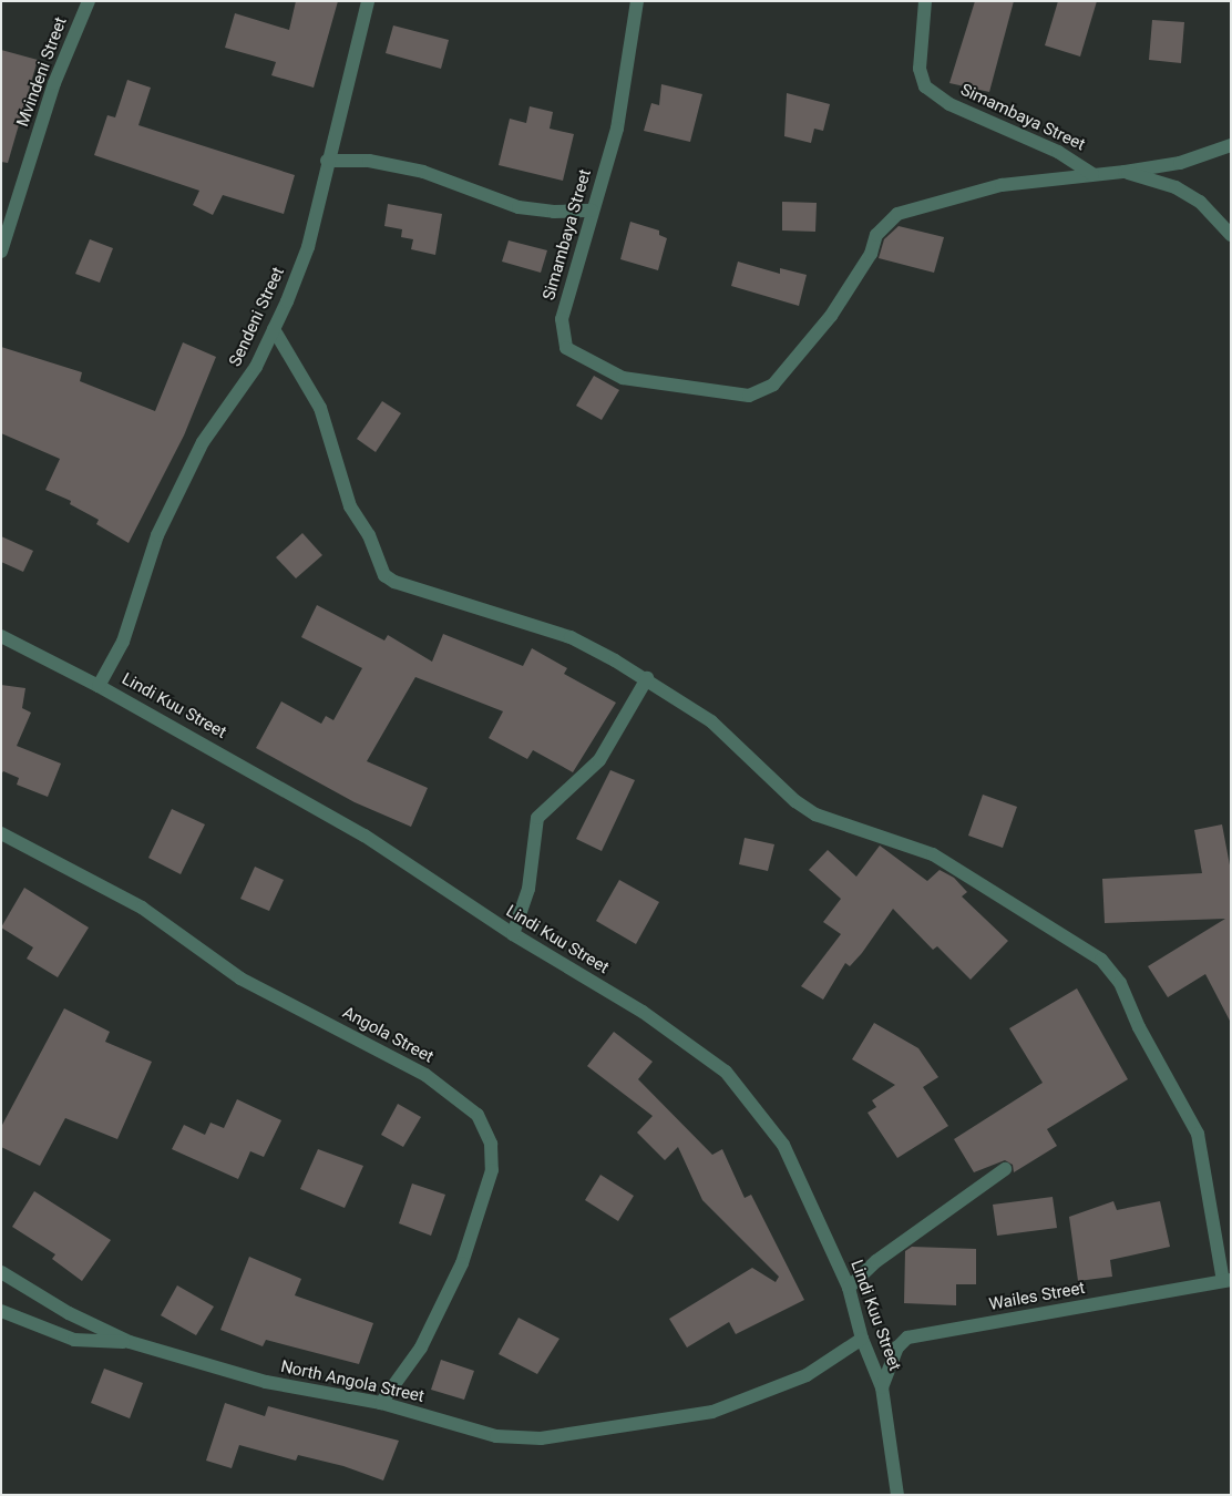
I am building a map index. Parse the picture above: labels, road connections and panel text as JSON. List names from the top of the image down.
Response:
{
  "streets": {
    "street": [
      "Mvindeni Street",
      "Simambaya Street",
      "Sendeni Street",
      "Lindi Kuu Street",
      "Angola Street",
      "Wailes Street",
      "North Angola Street"
    ]
  },
  "crossings": [
    ["Sendeni Street", "Lindi Kuu Street"],
    ["Lindi Kuu Street", "Wailes Street"],
    ["Lindi Kuu Street", "North Angola Street"],
    ["Angola Street", "North Angola Street"]
  ]
}
